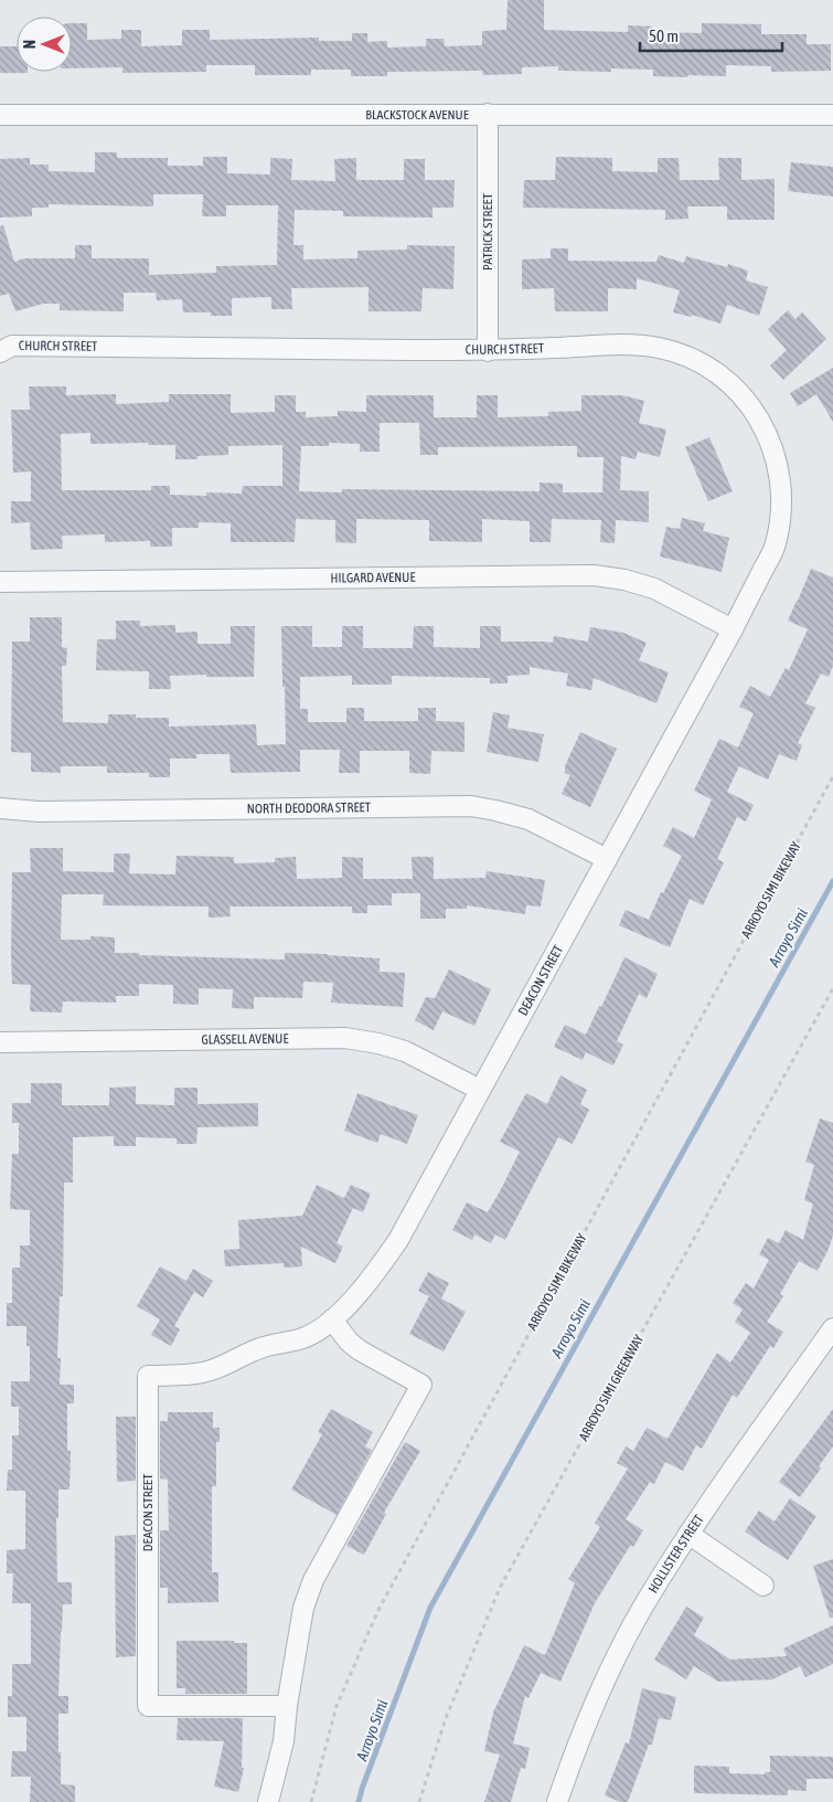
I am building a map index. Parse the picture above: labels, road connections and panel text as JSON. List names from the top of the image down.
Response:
{
  "streets": {
    "street": [
      "BLACKSTOCK AVENUE",
      "PATRICK STREET",
      "CHURCH STREET",
      "HILGARD AVENUE",
      "NORTH DEODORA STREET",
      "DEACON STREET",
      "GLASSELL AVENUE",
      "HOLLISTER STREET"
    ],
    "path": ["ARROYO SIMI BIKEWAY", "ARROYO SIMI GREENWAY"]
  },
  "crossings": [
    ["BLACKSTOCK AVENUE", "PATRICK STREET"],
    ["PATRICK STREET", "CHURCH STREET"],
    ["CHURCH STREET", "HILGARD AVENUE"],
    ["CHURCH STREET", "DEACON STREET"],
    ["HILGARD AVENUE", "DEACON STREET"],
    ["NORTH DEODORA STREET", "DEACON STREET"],
    ["DEACON STREET", "GLASSELL AVENUE"]
  ],
  "water": ["Arroyo Simi"],
  "scale_bar": "50 m",
  "north": "left"
}
